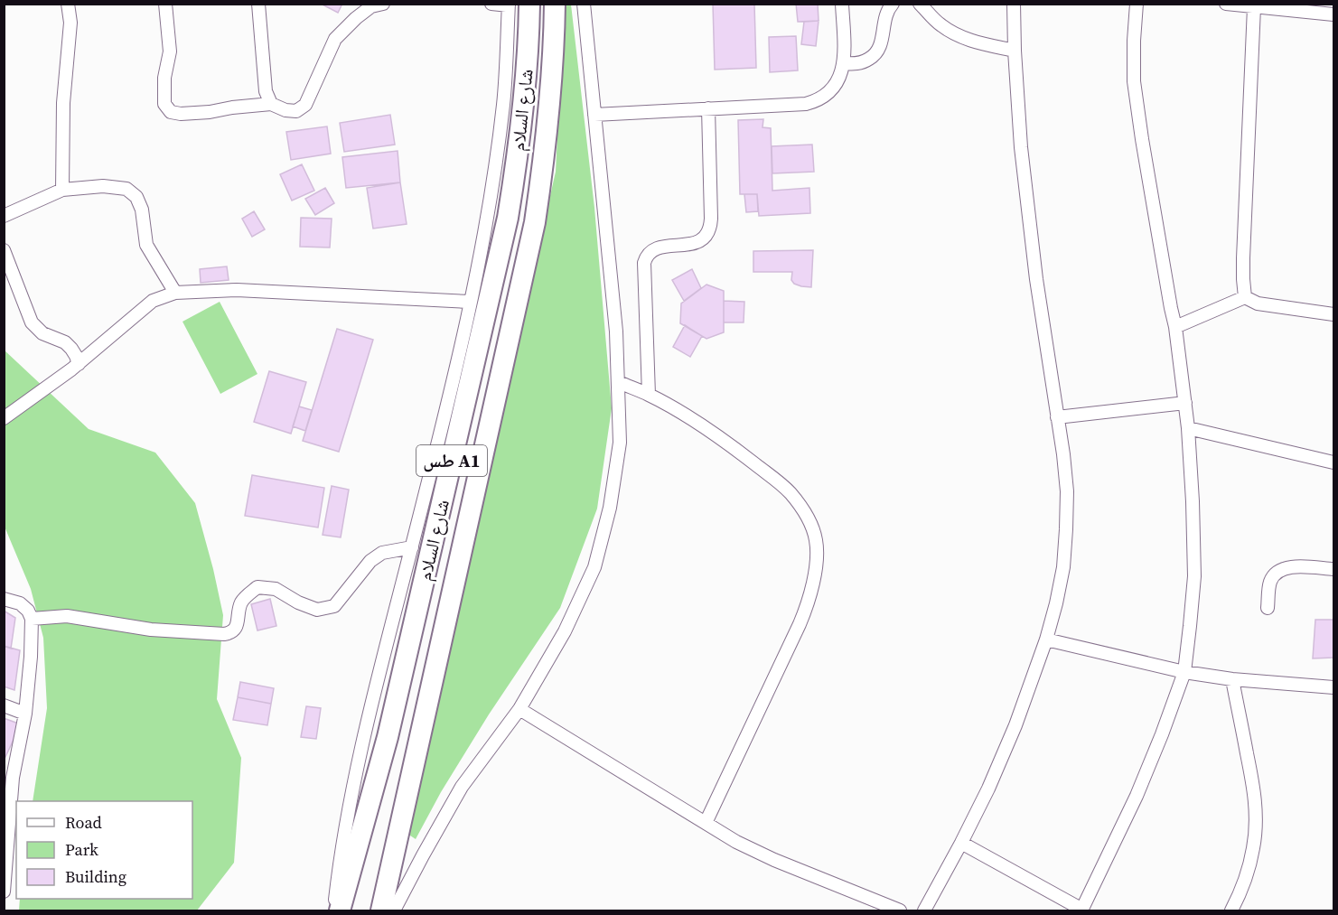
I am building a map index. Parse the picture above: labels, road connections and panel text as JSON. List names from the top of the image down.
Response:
{
  "streets": {
    "highway": ["شارع السلام", "طس A1"]
  },
  "legend": ["Road", "Park", "Building"]
}
